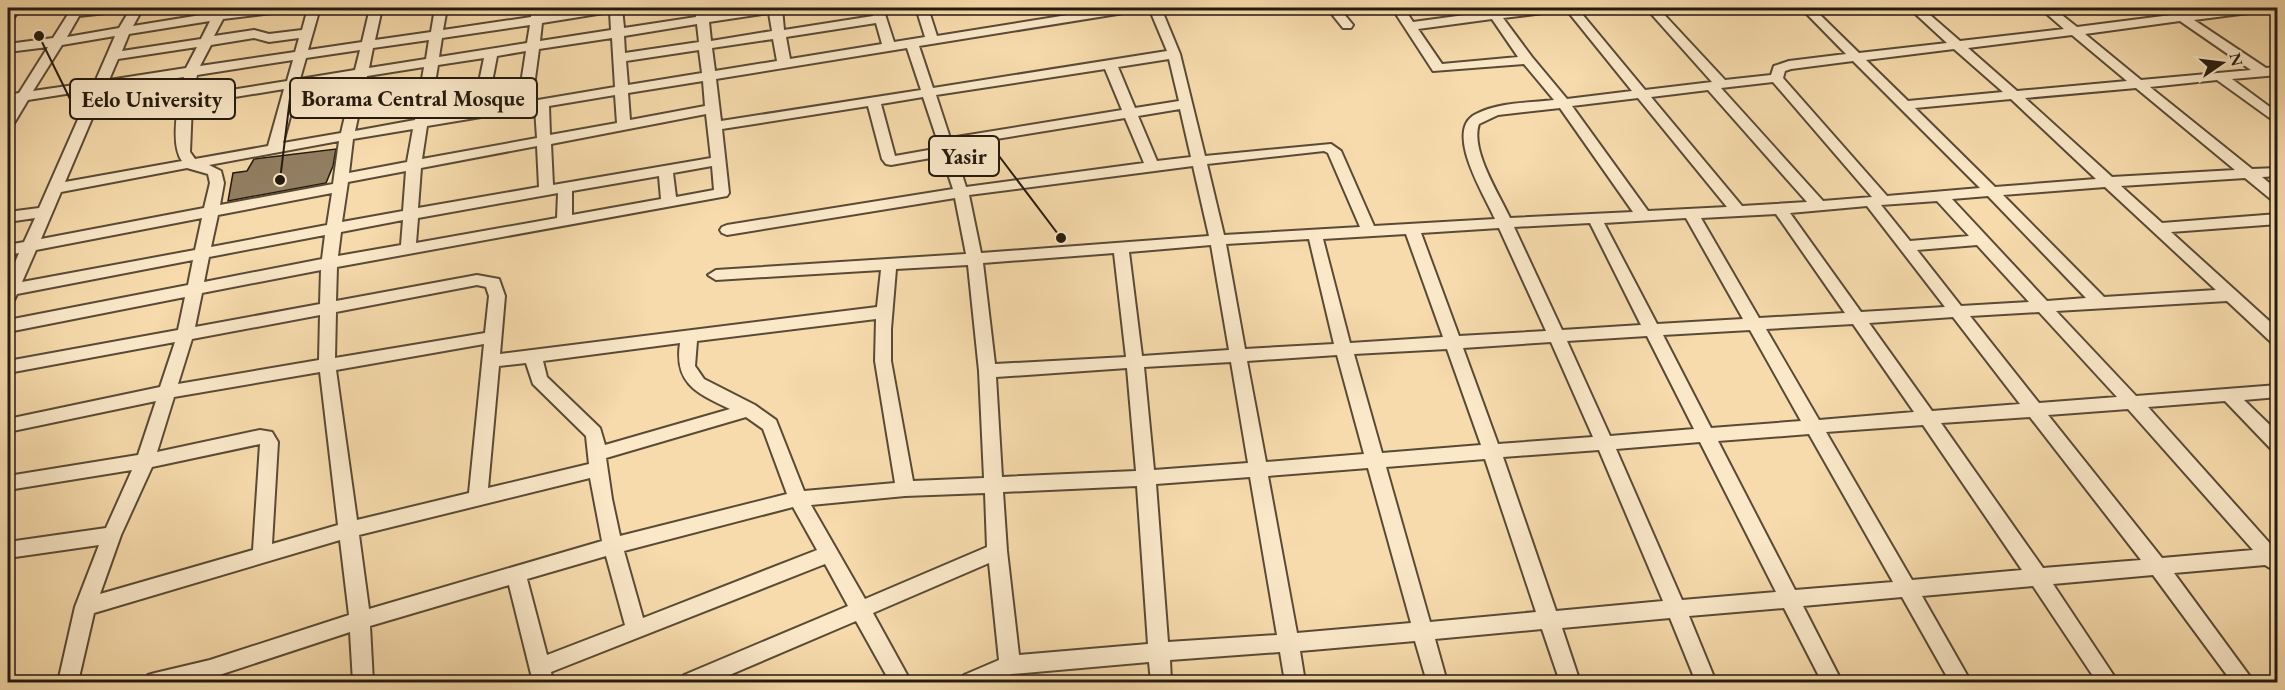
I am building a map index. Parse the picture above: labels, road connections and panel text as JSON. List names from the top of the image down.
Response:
{
  "places": ["Eelo University", "Borama Central Mosque", "Yasir"],
  "north": "right"
}
